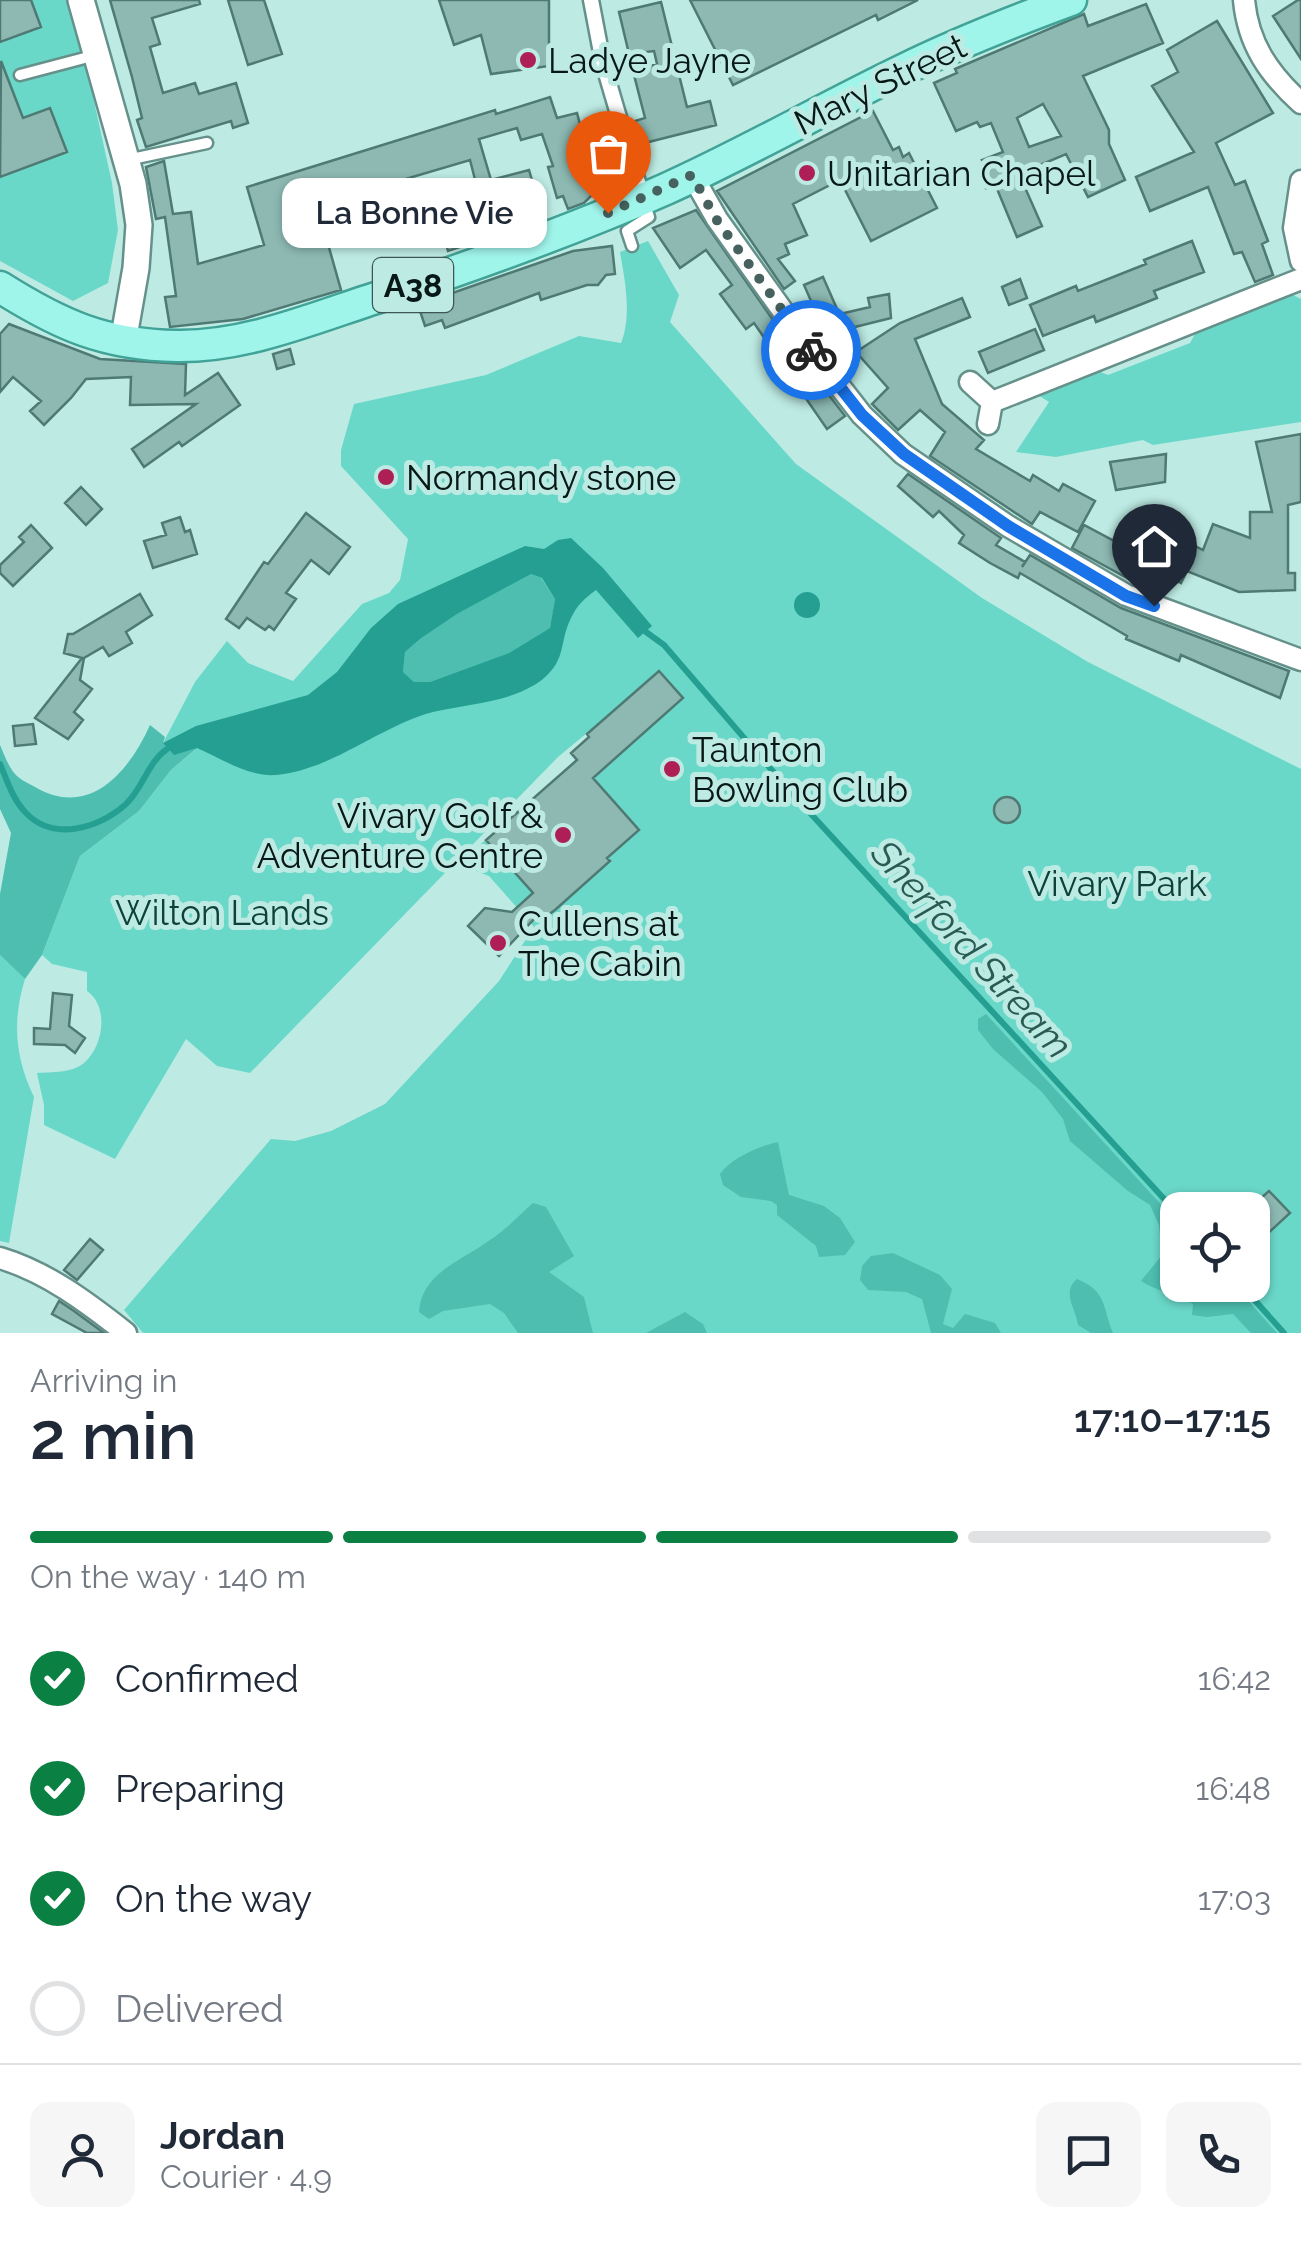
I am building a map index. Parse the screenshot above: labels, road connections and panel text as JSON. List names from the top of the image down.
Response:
{
  "streets": {
    "main road": ["Mary Street", "A38"]
  },
  "crossings": [
    ["Mary Street", "A38"]
  ],
  "water": ["Sherford Stream"],
  "parks": ["Vivary Park", "Wilton Lands"],
  "places": [
    "Ladye Jayne",
    "Unitarian Chapel",
    "La Bonne Vie",
    "Normandy stone",
    "Taunton Bowling Club",
    "Vivary Golf & Adventure Centre",
    "Cullens at The Cabin"
  ],
  "page": {
    "bubble": "La Bonne Vie",
    "heading": ["2 min", "Arriving in", "17:10–17:15"],
    "panel": ["Jordan", "Courier · 4.9"],
    "bar": "On the way · 140 m",
    "list": [
      ["Confirmed", "16:42"],
      ["Preparing", "16:48"],
      ["On the way", "17:03"],
      "Delivered"
    ]
  }
}
